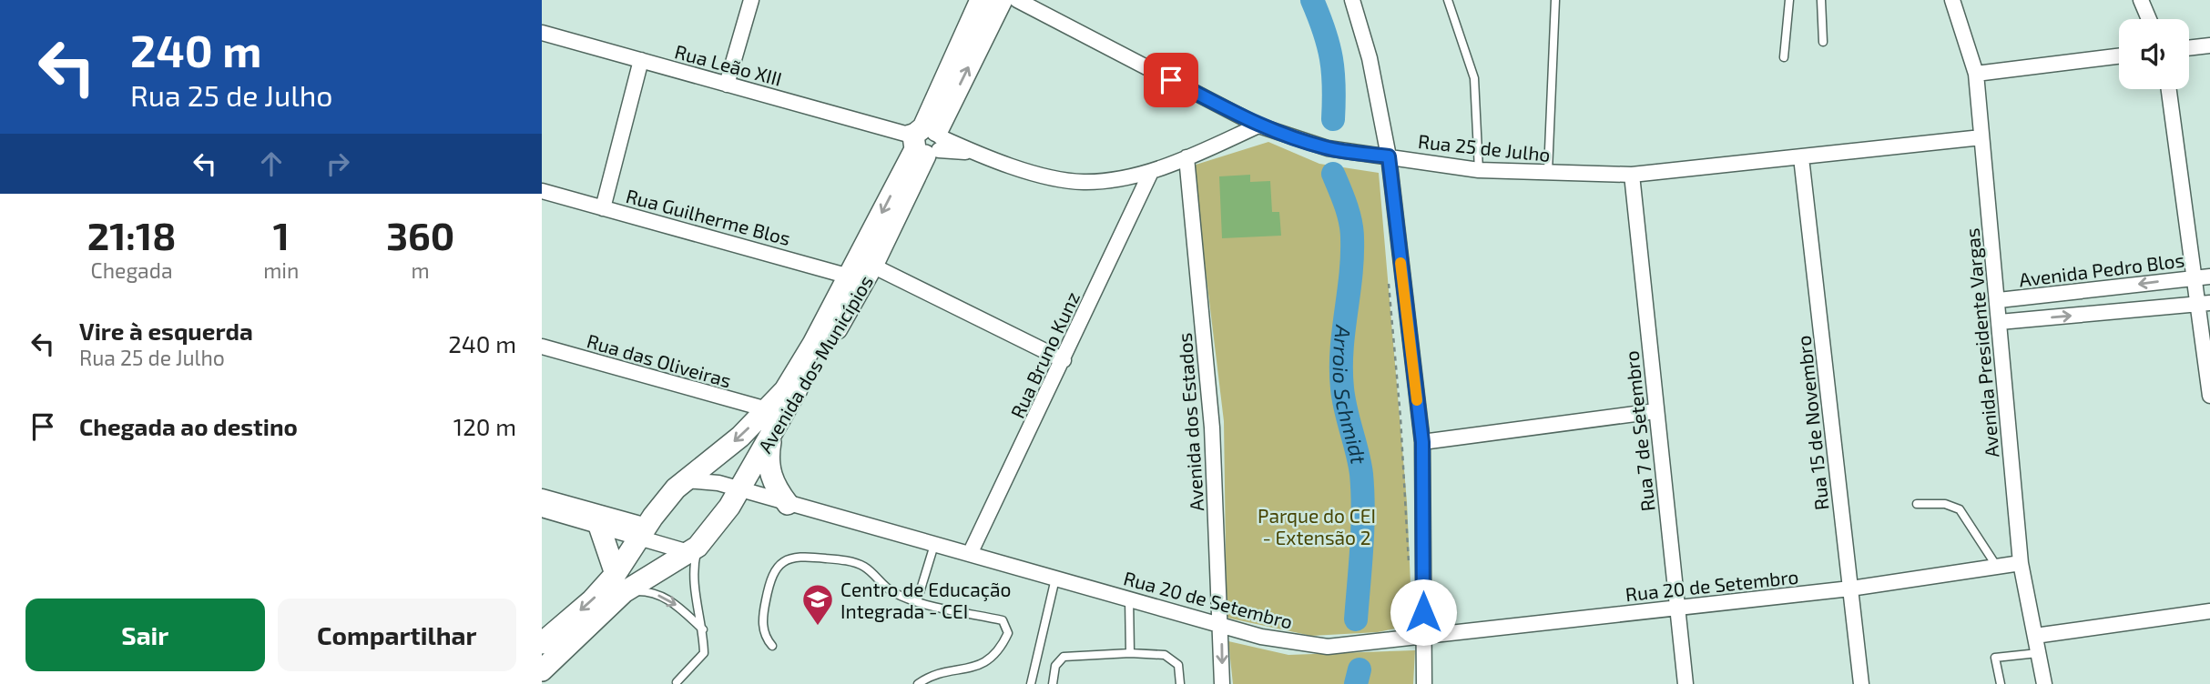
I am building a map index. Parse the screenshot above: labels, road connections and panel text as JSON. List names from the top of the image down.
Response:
{
  "streets": {
    "main road": ["Avenida dos Municípios"],
    "street": [
      "Rua Leão XIII",
      "Rua 25 de Julho",
      "Rua Guilherme Blos",
      "Avenida Pedro Blos",
      "Avenida Presidente Vargas",
      "Rua Bruno Kunz",
      "Rua das Oliveiras",
      "Avenida dos Estados",
      "Rua 15 de Novembro",
      "Rua 7 de Setembro",
      "Rua 20 de Setembro"
    ]
  },
  "crossings": [
    ["Rua Leão XIII", "Rua 25 de Julho"],
    ["Rua Leão XIII", "Rua Bruno Kunz"],
    ["Rua Leão XIII", "Avenida dos Municípios"],
    ["Rua Leão XIII", "Avenida dos Estados"],
    ["Rua 25 de Julho", "Avenida Presidente Vargas"],
    ["Rua 25 de Julho", "Rua 15 de Novembro"],
    ["Rua 25 de Julho", "Rua 7 de Setembro"],
    ["Rua Guilherme Blos", "Rua Bruno Kunz"],
    ["Rua Guilherme Blos", "Avenida dos Municípios"],
    ["Avenida Pedro Blos", "Avenida Presidente Vargas"],
    ["Avenida Presidente Vargas", "Rua 20 de Setembro"],
    ["Rua Bruno Kunz", "Rua 20 de Setembro"],
    ["Rua das Oliveiras", "Avenida dos Municípios"],
    ["Avenida dos Municípios", "Rua 20 de Setembro"],
    ["Avenida dos Estados", "Rua 20 de Setembro"],
    ["Rua 15 de Novembro", "Rua 20 de Setembro"],
    ["Rua 7 de Setembro", "Rua 20 de Setembro"]
  ],
  "water": ["Arroio Schmidt"],
  "parks": ["Parque do CEI - Extensão 2"],
  "places": {
    "school or university": ["Centro de Educação Integrada - CEI"]
  },
  "page": {
    "turn": ["240 m", "Rua 25 de Julho"],
    "eta": [
      "21:18",
      "Chegada",
      "1",
      "min",
      "360",
      "m"
    ],
    "list": [
      {
        "name": "Vire à esquerda",
        "note": "Rua 25 de Julho",
        "value": "240 m"
      },
      {
        "name": "Chegada ao destino",
        "value": "120 m"
      }
    ],
    "buttons": ["Sair", "Compartilhar"]
  }
}
